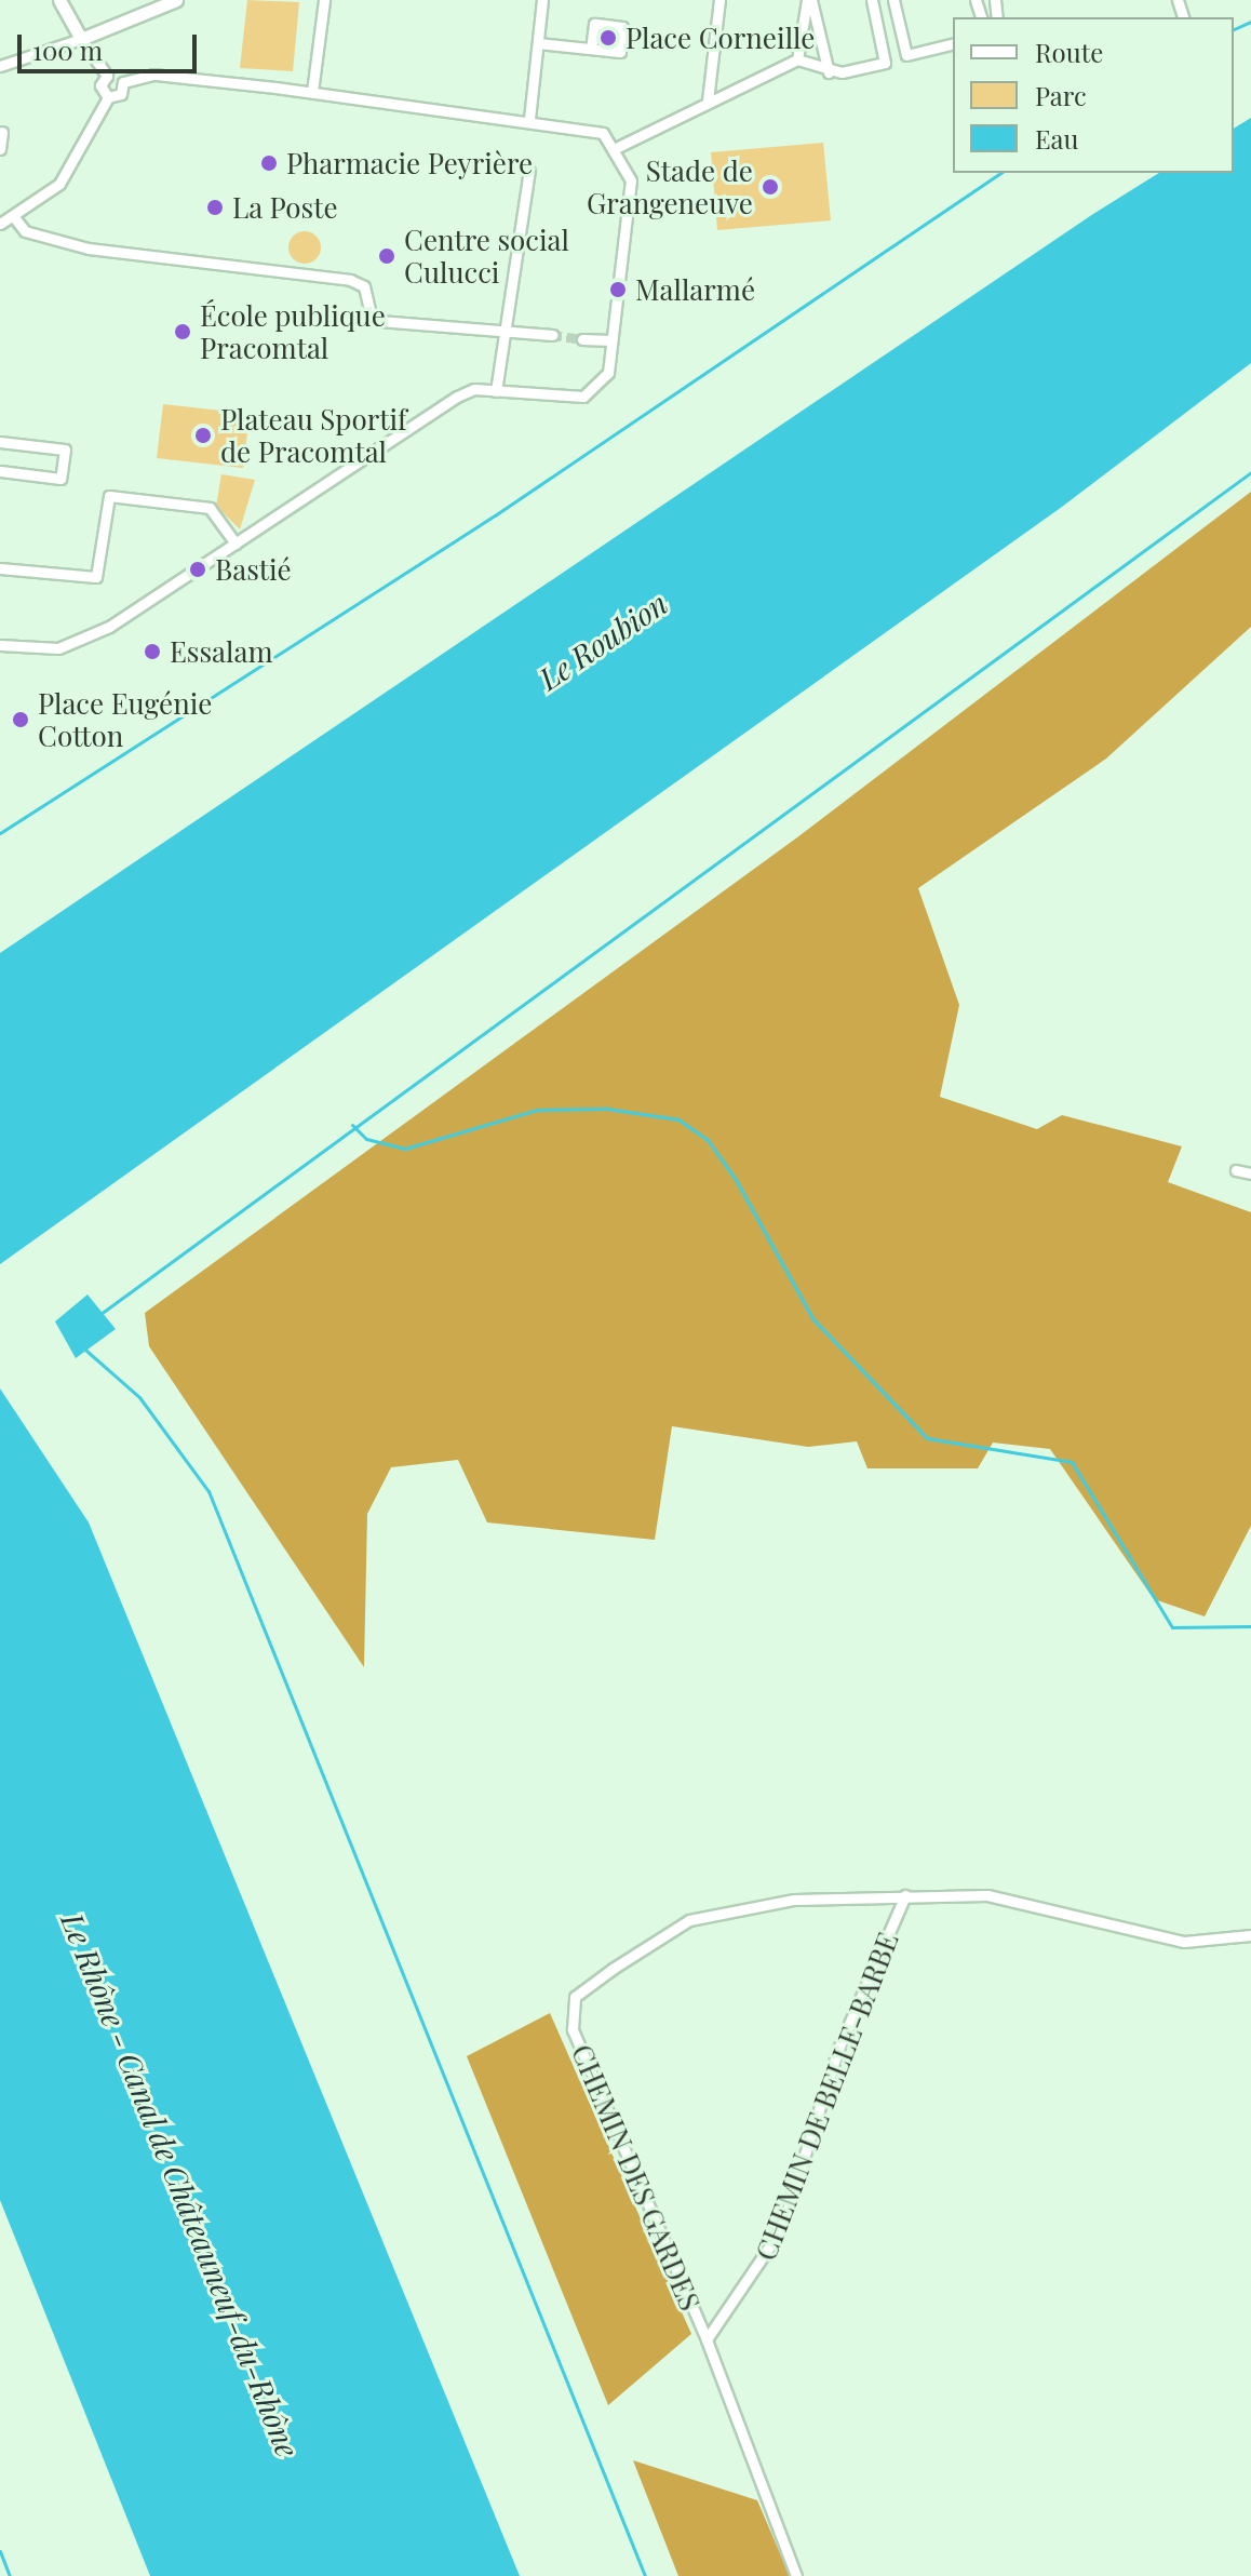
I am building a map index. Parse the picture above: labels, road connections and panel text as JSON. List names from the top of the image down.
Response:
{
  "streets": {
    "street": ["CHEMIN DE BELLE-BARBE", "CHEMIN DES GARDES"]
  },
  "crossings": [
    ["CHEMIN DE BELLE-BARBE", "CHEMIN DES GARDES"]
  ],
  "water": ["Le Roubion", "Le Rhône - Canal de Châteauneuf-du-Rhône"],
  "places": [
    "Place Corneille",
    "Pharmacie Peyrière",
    "Stade de Grangeneuve",
    "La Poste",
    "Centre social Culucci",
    "Mallarmé",
    "École publique Pracomtal",
    "Plateau Sportif de Pracomtal",
    "Bastié",
    "Essalam",
    "Place Eugénie Cotton"
  ],
  "legend": ["Route", "Parc", "Eau"],
  "scale_bar": "100 m"
}
